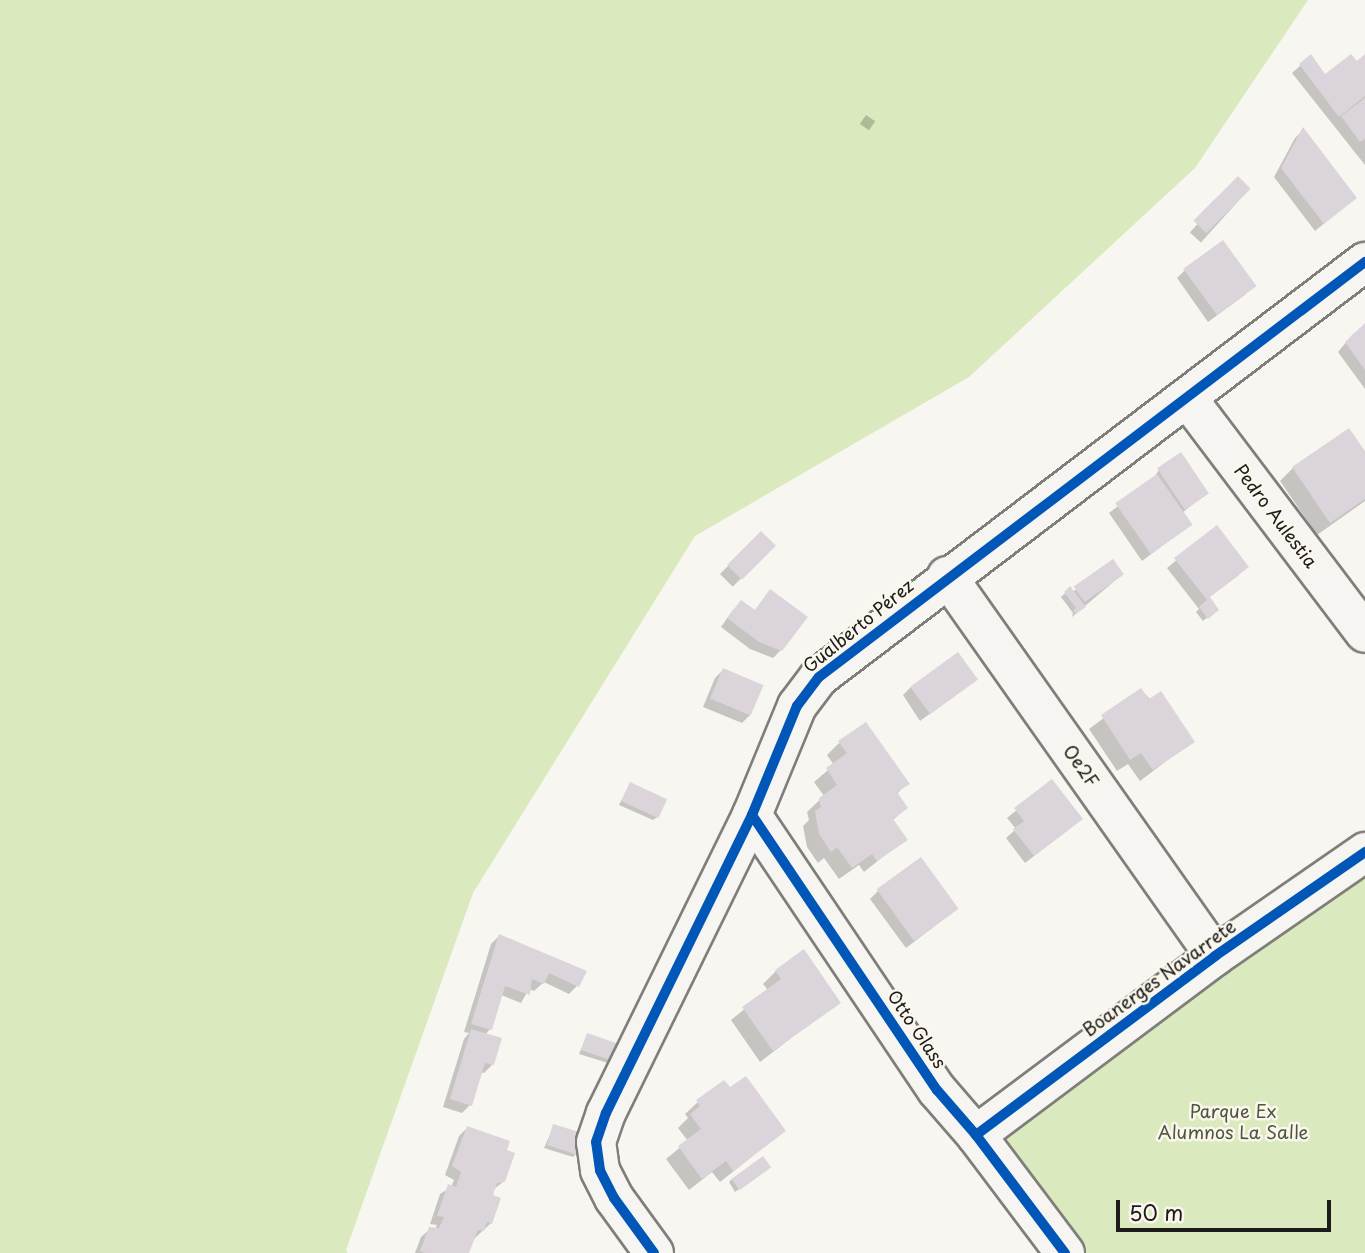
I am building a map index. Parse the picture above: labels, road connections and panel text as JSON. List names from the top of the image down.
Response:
{
  "streets": {
    "street": [
      "Pedro Aulestia",
      "Gualberto Pérez",
      "Oe2F",
      "Boanerges Navarrete",
      "Otto Glass"
    ]
  },
  "crossings": [
    ["Pedro Aulestia", "Gualberto Pérez"],
    ["Gualberto Pérez", "Oe2F"],
    ["Gualberto Pérez", "Otto Glass"],
    ["Oe2F", "Boanerges Navarrete"],
    ["Boanerges Navarrete", "Otto Glass"]
  ],
  "parks": ["Parque Ex Alumnos La Salle"],
  "scale_bar": "50 m"
}
